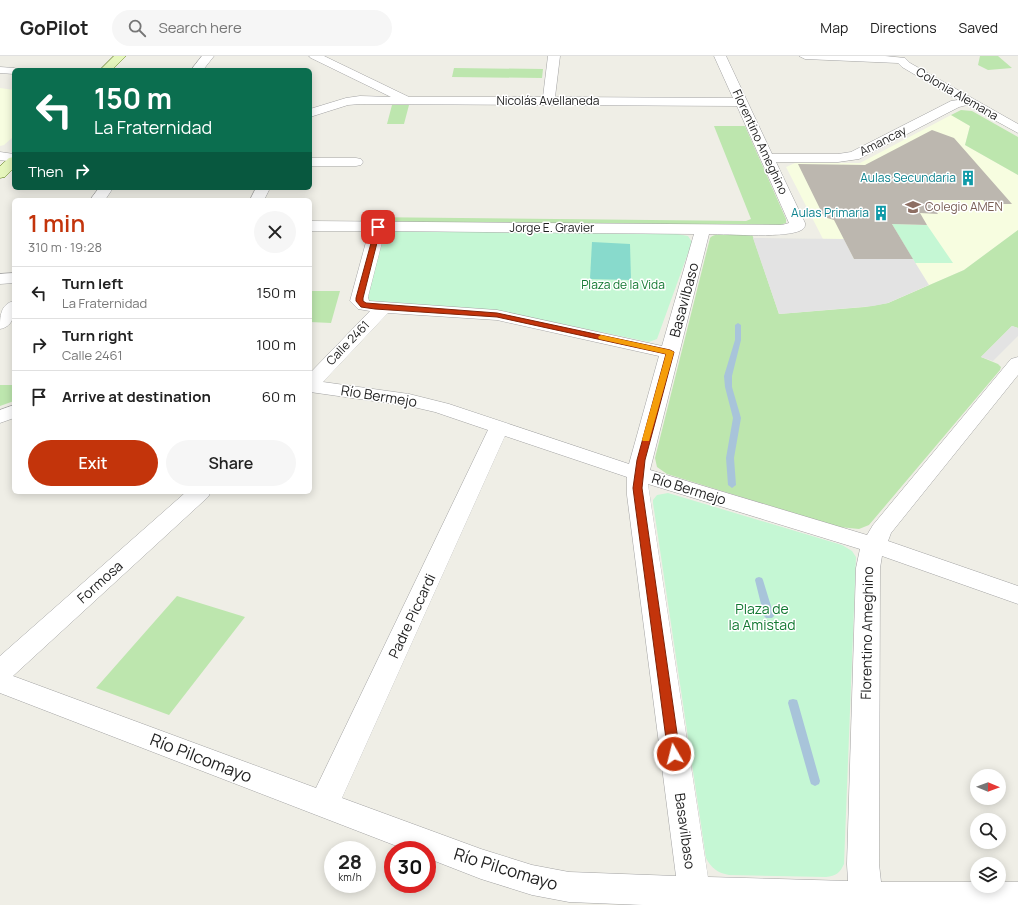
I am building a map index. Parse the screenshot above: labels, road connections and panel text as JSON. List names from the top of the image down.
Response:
{
  "streets": {
    "street": [
      "Colonia Alemana",
      "Nicolás Avellaneda",
      "Amancay",
      "Florentino Ameghino",
      "Jorge E. Gravier",
      "Basavilbaso",
      "Calle 2461",
      "Río Bermejo",
      "Formosa",
      "Padre Piccardi",
      "Río Pilcomayo"
    ]
  },
  "crossings": [
    ["Colonia Alemana", "Amancay"],
    ["Nicolás Avellaneda", "Florentino Ameghino"],
    ["Amancay", "Florentino Ameghino"],
    ["Florentino Ameghino", "Jorge E. Gravier"],
    ["Florentino Ameghino", "Río Bermejo"],
    ["Florentino Ameghino", "Río Pilcomayo"],
    ["Jorge E. Gravier", "Basavilbaso"],
    ["Jorge E. Gravier", "Calle 2461"],
    ["Basavilbaso", "Río Bermejo"],
    ["Basavilbaso", "Río Pilcomayo"],
    ["Calle 2461", "Río Bermejo"],
    ["Río Bermejo", "Padre Piccardi"],
    ["Padre Piccardi", "Río Pilcomayo"]
  ],
  "parks": ["Plaza de la Vida", "Plaza de la Amistad"],
  "places": {
    "building": ["Aulas Secundaria", "Aulas Primaria"],
    "school or university": ["Colegio AMEN"]
  },
  "north": "right",
  "page": {
    "header": "GoPilot",
    "search": "Search here",
    "nav": ["Map", "Directions", "Saved"],
    "turn": ["150 m", "La Fraternidad"],
    "then": "Then",
    "heading": ["1 min", "310 m · 19:28"],
    "list": [
      {
        "name": "Turn left",
        "note": "La Fraternidad",
        "value": "150 m"
      },
      {
        "name": "Turn right",
        "note": "Calle 2461",
        "value": "100 m"
      },
      {
        "name": "Arrive at destination",
        "value": "60 m"
      }
    ],
    "buttons": ["Exit", "Share"],
    "speed": "28 km/h",
    "limit": "30"
  }
}
